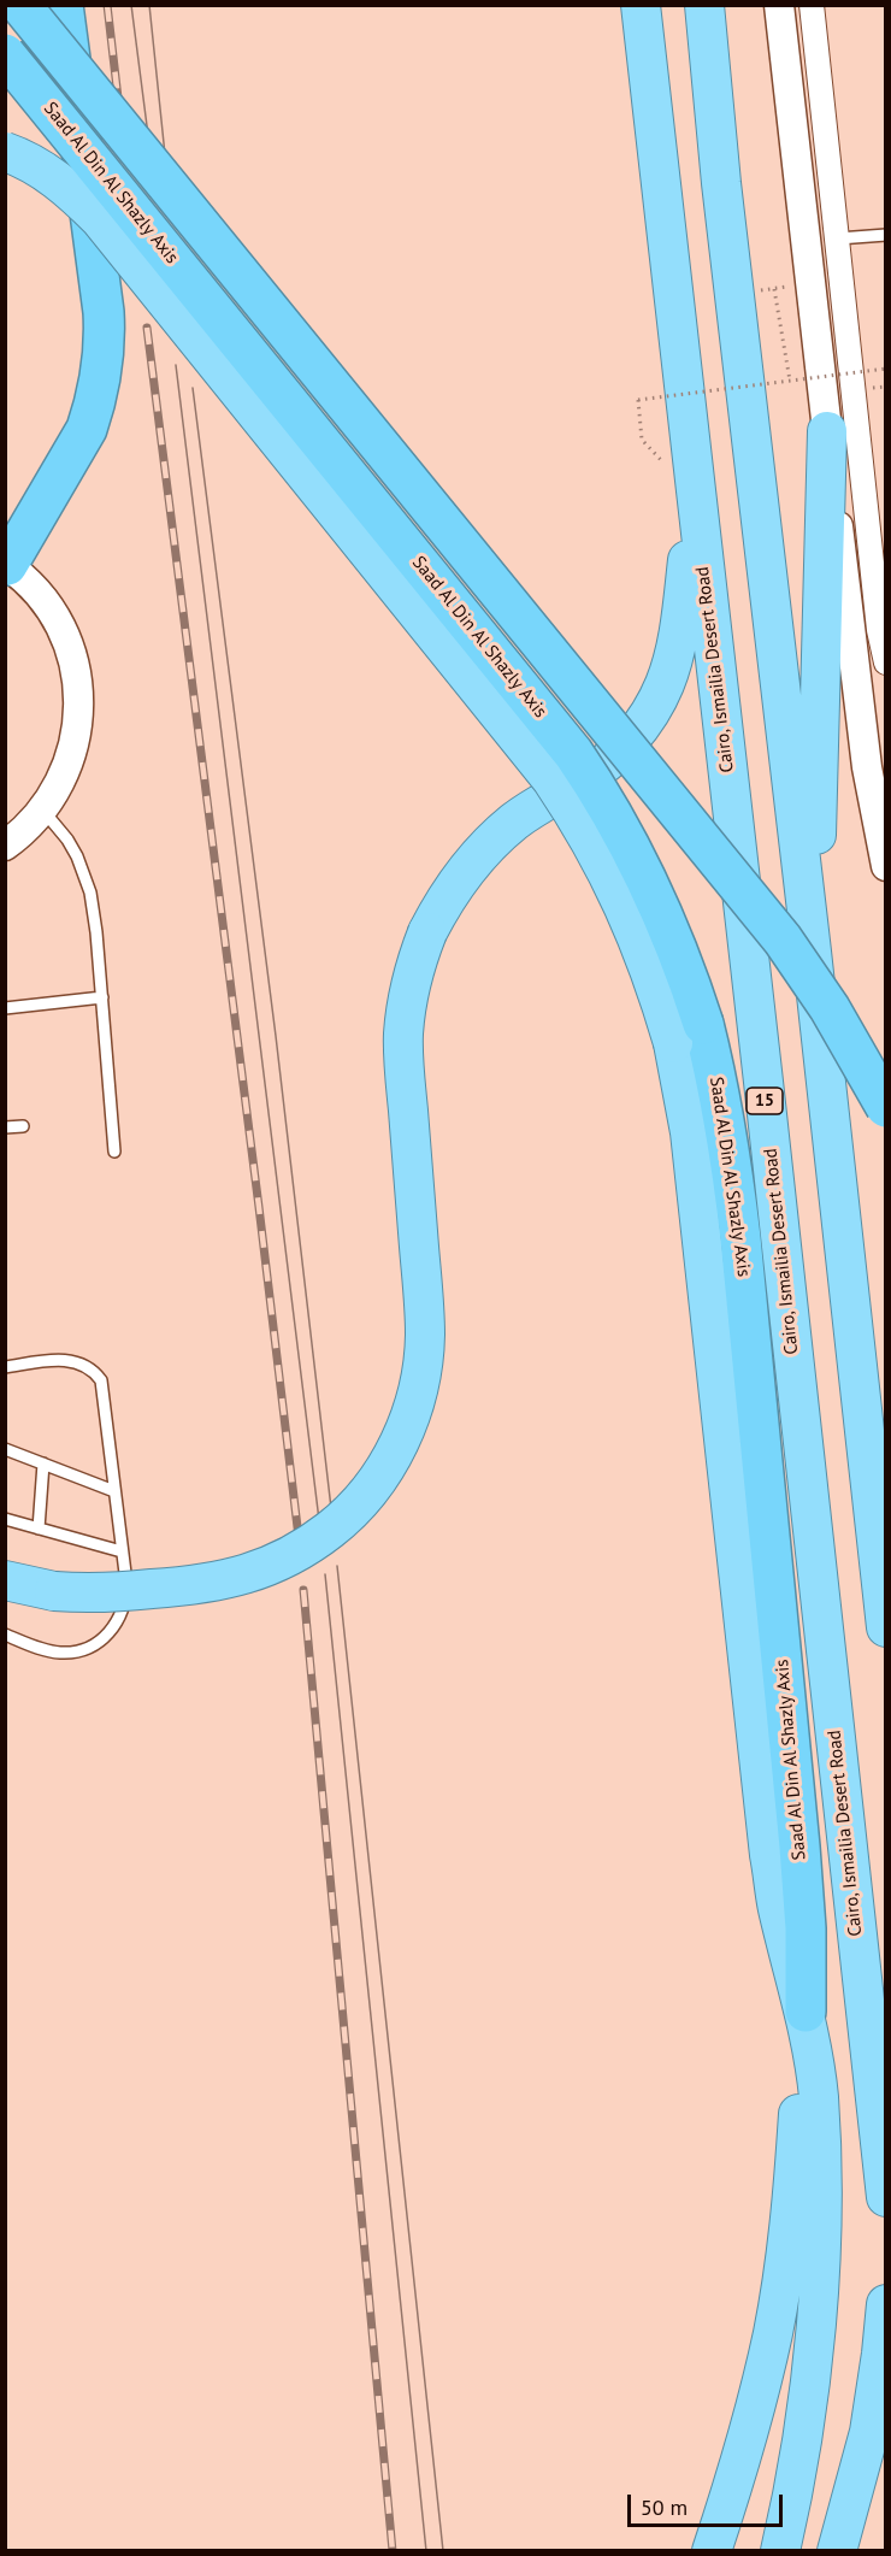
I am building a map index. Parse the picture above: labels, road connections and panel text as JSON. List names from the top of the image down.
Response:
{
  "streets": {
    "highway": ["Saad Al Din Al Shazly Axis", "Cairo, Ismailia Desert Road", "15"]
  },
  "scale_bar": "50 m"
}
